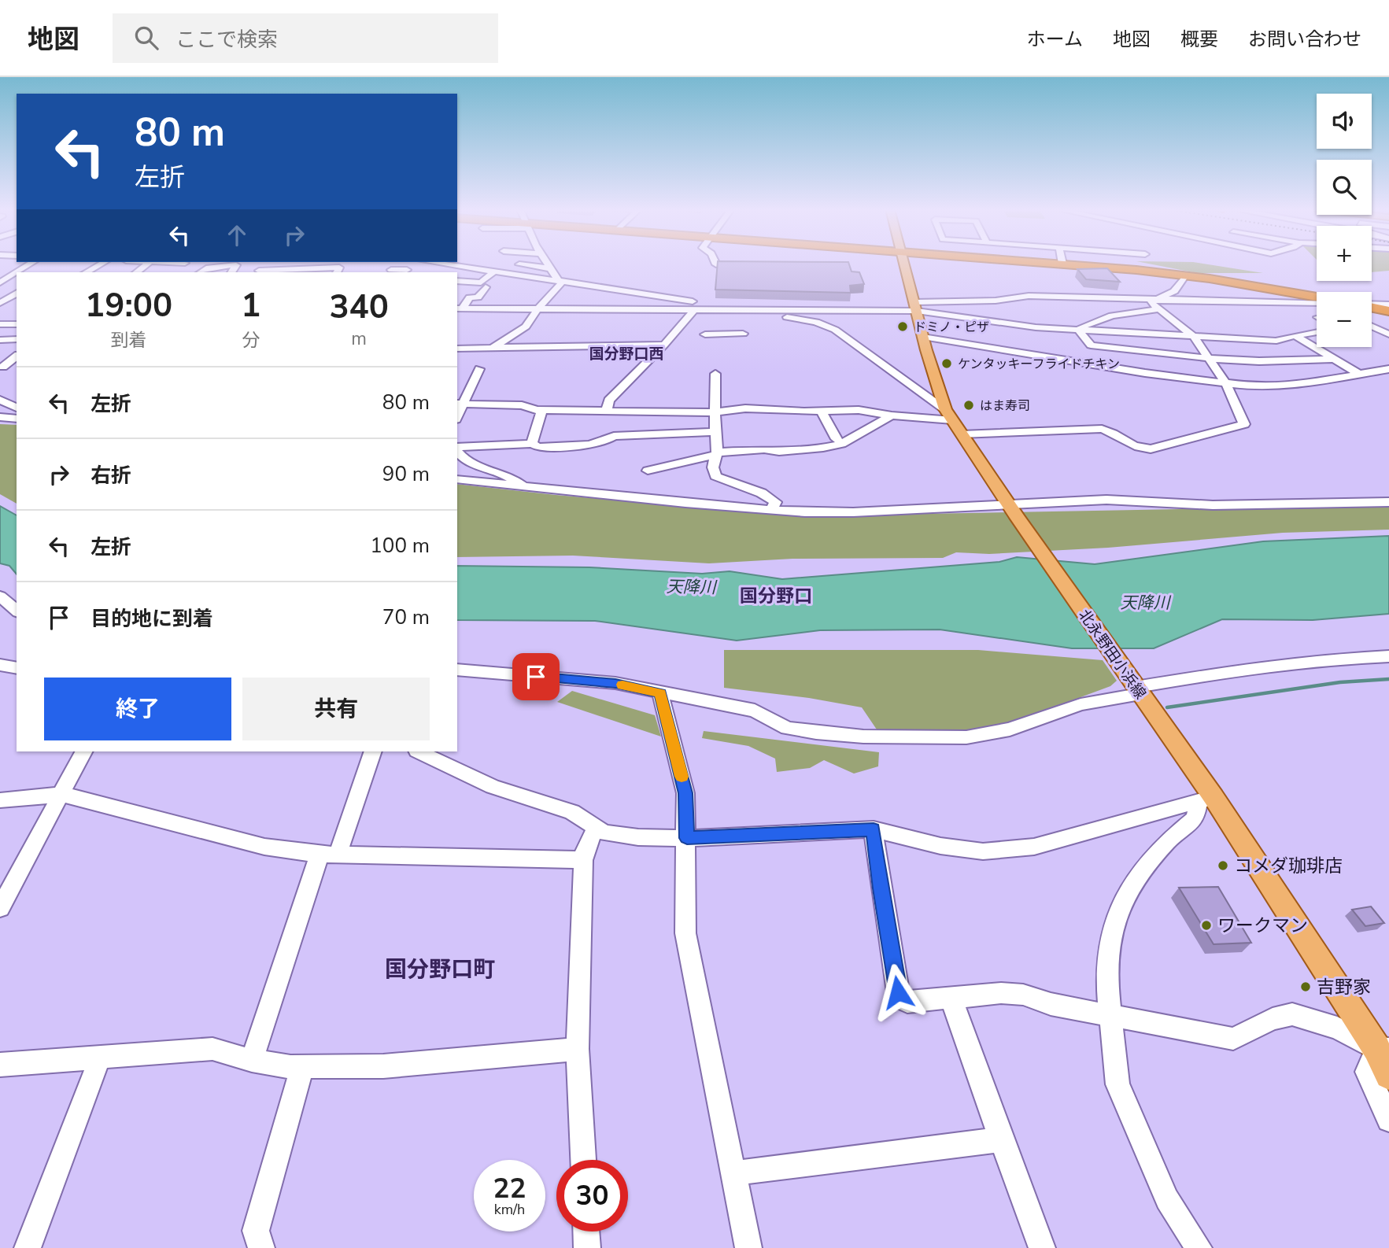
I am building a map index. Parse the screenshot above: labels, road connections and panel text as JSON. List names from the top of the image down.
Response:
{
  "streets": {
    "main road": ["北永野田小浜線"]
  },
  "districts": ["国分野口西", "国分野口", "国分野口町"],
  "water": ["天降川"],
  "places": [
    "ドミノ・ピザ",
    "ケンタッキーフライドチキン",
    "はま寿司",
    "コメダ珈琲店",
    "ワークマン",
    "吉野家"
  ],
  "page": {
    "header": "地図",
    "search": "ここで検索",
    "nav": [
      "ホーム",
      "地図",
      "概要",
      "お問い合わせ"
    ],
    "map_buttons": ["+", "−"],
    "turn": ["80 m", "左折"],
    "eta": [
      "19:00",
      "到着",
      "1",
      "分",
      "340",
      "m"
    ],
    "list": [
      {
        "name": "左折",
        "value": "80 m"
      },
      {
        "name": "右折",
        "value": "90 m"
      },
      {
        "name": "左折",
        "value": "100 m"
      },
      {
        "name": "目的地に到着",
        "value": "70 m"
      }
    ],
    "buttons": ["終了", "共有"],
    "speed": "22 km/h",
    "limit": "30"
  }
}
